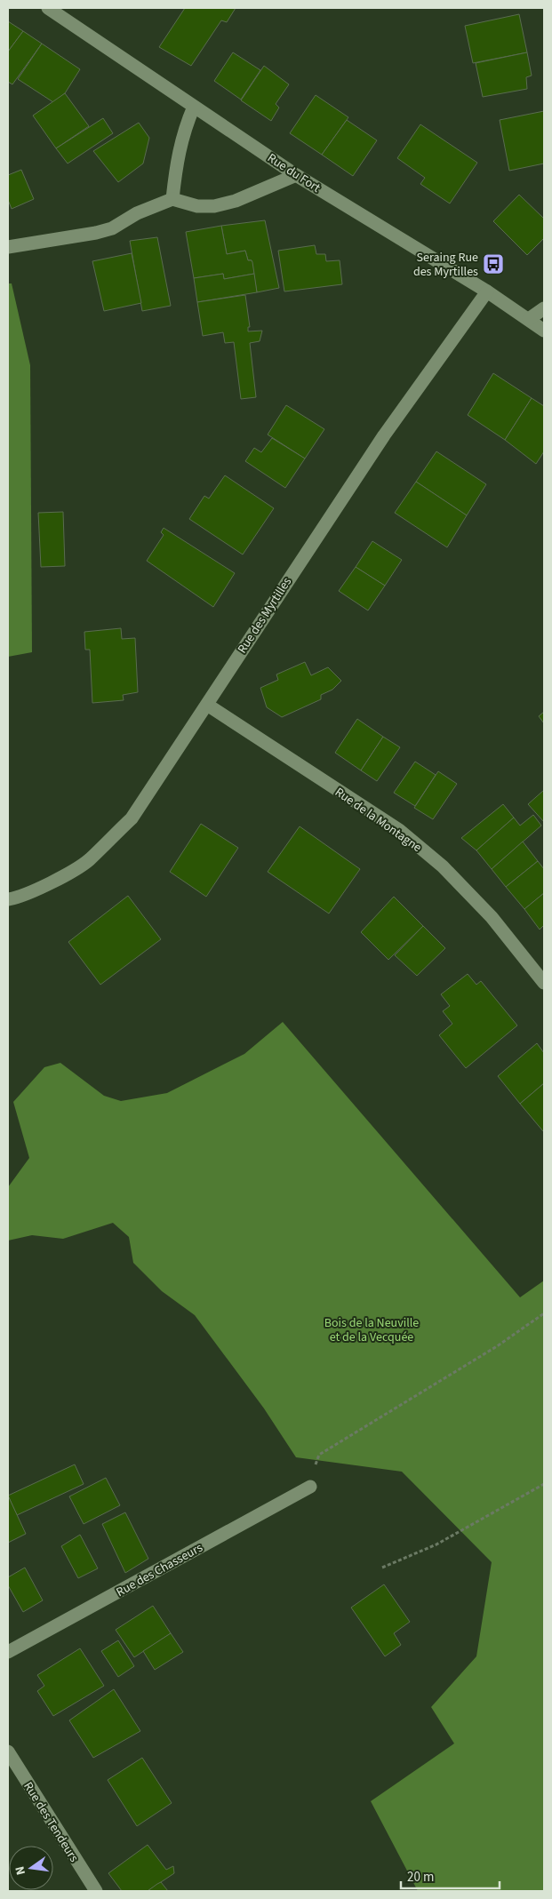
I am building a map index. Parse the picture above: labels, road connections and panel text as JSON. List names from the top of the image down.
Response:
{
  "streets": {
    "street": [
      "Rue du Fort",
      "Rue des Myrtilles",
      "Rue de la Montagne",
      "Rue des Chasseurs",
      "Rue des Tendeurs"
    ]
  },
  "crossings": [
    ["Rue du Fort", "Rue des Myrtilles"],
    ["Rue des Myrtilles", "Rue de la Montagne"]
  ],
  "parks": ["Bois de la Neuville et de la Vecquée"],
  "places": {
    "bus stop": ["Seraing Rue des Myrtilles"]
  },
  "scale_bar": "20 m",
  "north": "left"
}
